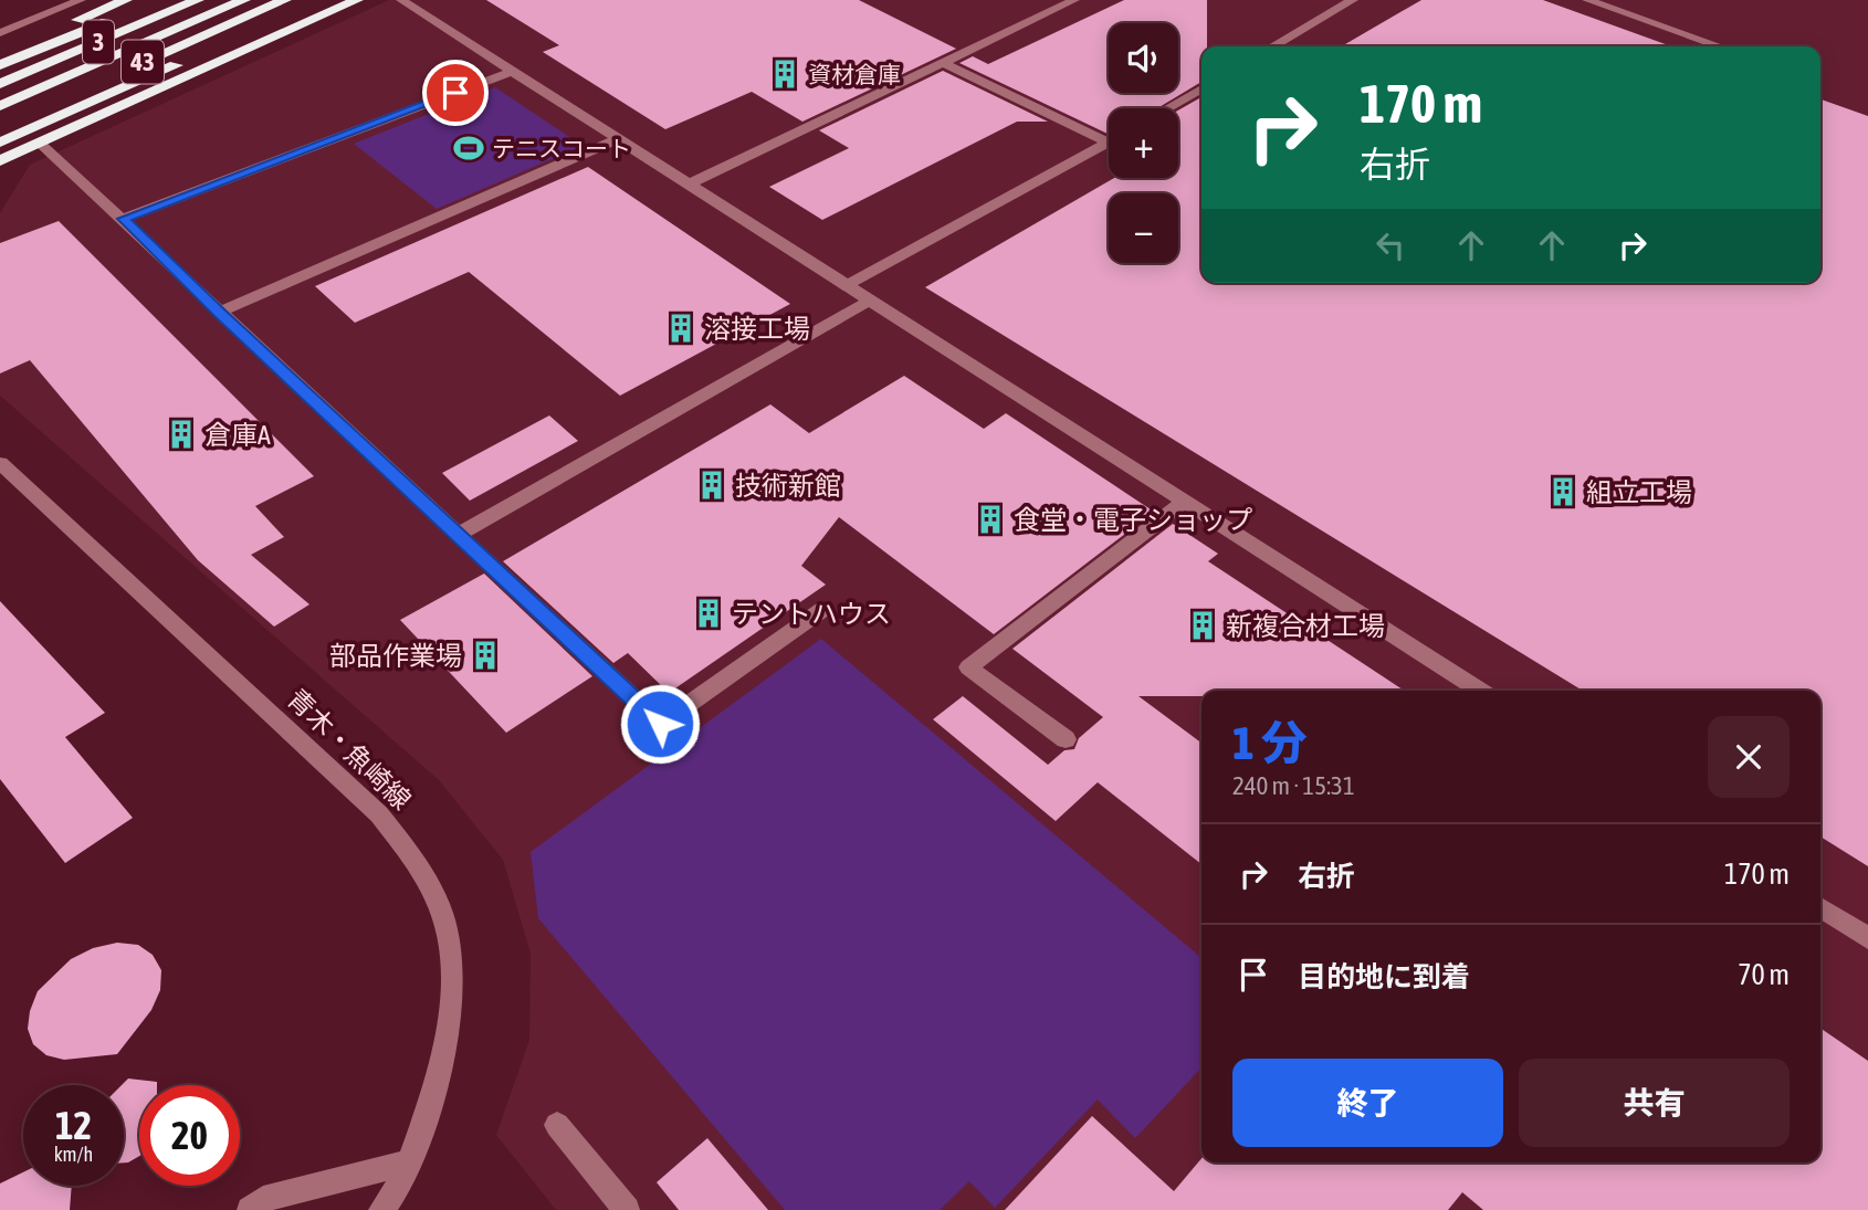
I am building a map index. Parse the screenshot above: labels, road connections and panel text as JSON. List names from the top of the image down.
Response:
{
  "streets": {
    "highway": ["3", "43"],
    "street": ["青木・魚崎線"]
  },
  "places": {
    "building": [
      "資材倉庫",
      "溶接工場",
      "倉庫A",
      "技術新館",
      "組立工場",
      "食堂・電子ショップ",
      "テントハウス",
      "新複合材工場",
      "部品作業場"
    ],
    "sports": ["テニスコート"]
  },
  "page": {
    "map_buttons": ["+", "−"],
    "turn": ["170 m", "右折"],
    "heading": ["1 分", "240 m · 15:31"],
    "list": [
      {
        "name": "右折",
        "value": "170 m"
      },
      {
        "name": "目的地に到着",
        "value": "70 m"
      }
    ],
    "buttons": ["終了", "共有"],
    "speed": "12 km/h",
    "limit": "20"
  }
}
